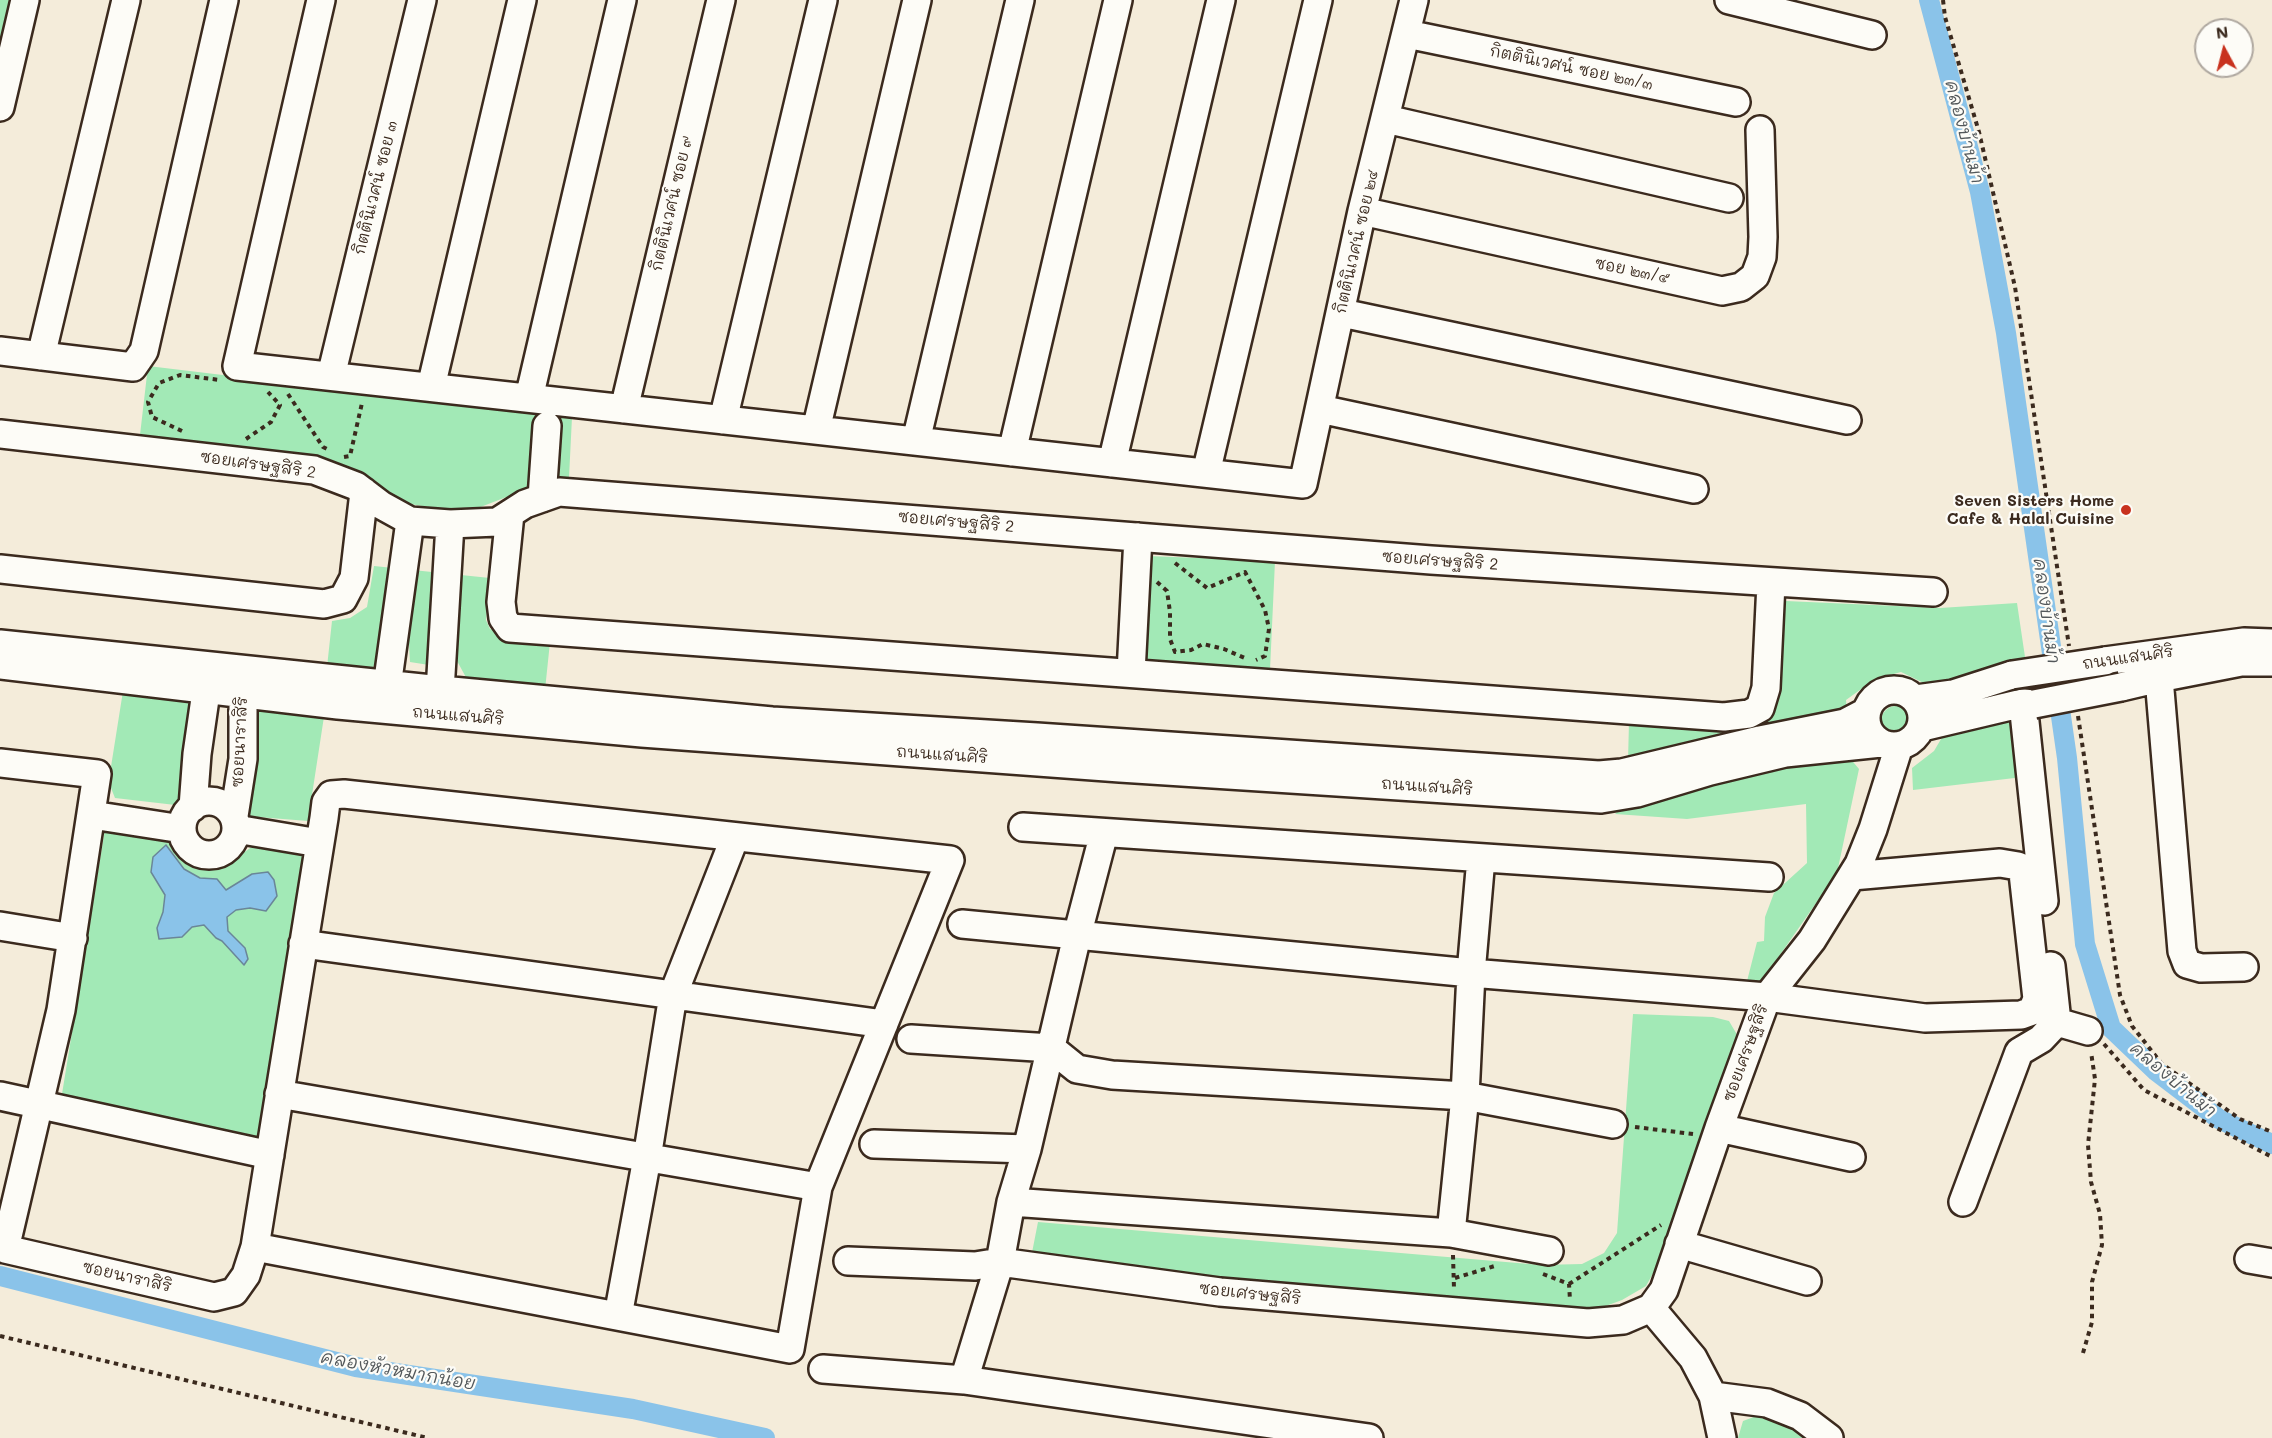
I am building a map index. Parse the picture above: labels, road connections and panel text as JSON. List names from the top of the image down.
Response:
{
  "streets": {
    "street": [
      "กิตตินิเวศน์ ซอย ๒๓/๓",
      "กิตตินิเวศน์ ซอย ๓",
      "กิตตินิเวศน์ ซอย ๙",
      "กิตตินิเวศน์ ซอย ๒๔",
      "ซอย ๒๓/๕",
      "ซอยเศรษฐสิริ 2",
      "ถนนแสนศิริ",
      "ซอยนาราสิริ",
      "ซอยเศรษฐสิริ"
    ]
  },
  "crossings": [
    ["กิตตินิเวศน์ ซอย ๒๓/๓", "กิตตินิเวศน์ ซอย ๒๔"],
    ["กิตตินิเวศน์ ซอย ๒๔", "ซอย ๒๓/๕"],
    ["ถนนแสนศิริ", "ซอยนาราสิริ"],
    ["ถนนแสนศิริ", "ซอยเศรษฐสิริ"]
  ],
  "water": ["คลองบ้านม้า", "คลองหัวหมากน้อย"],
  "places": ["Seven Sisters Home Cafe & Halal Cuisine"],
  "north": "top"
}
